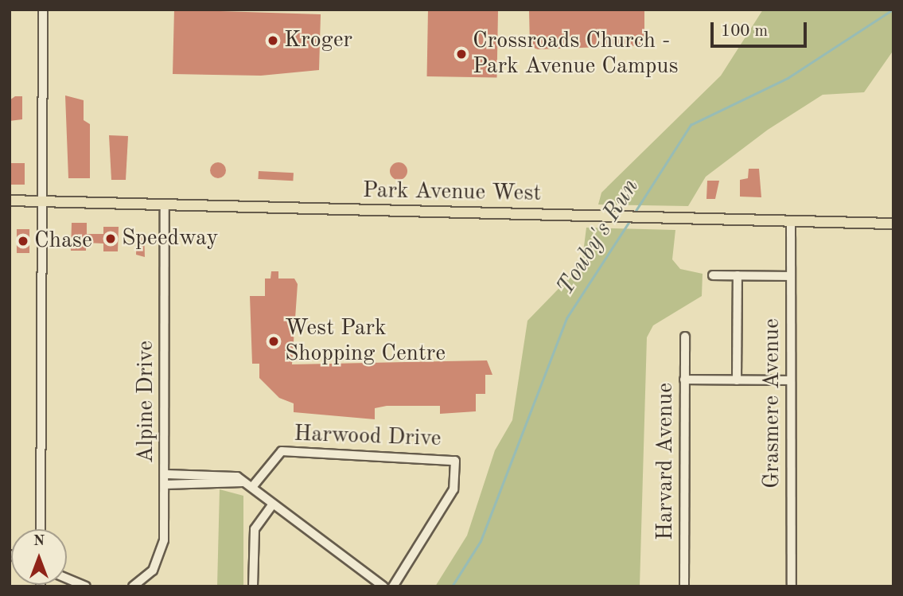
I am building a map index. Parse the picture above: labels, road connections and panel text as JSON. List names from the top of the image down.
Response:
{
  "streets": {
    "main road": ["Park Avenue West"],
    "street": [
      "Alpine Drive",
      "Grasmere Avenue",
      "Harwood Drive",
      "Harvard Avenue"
    ]
  },
  "crossings": [
    ["Park Avenue West", "Alpine Drive"],
    ["Park Avenue West", "Grasmere Avenue"]
  ],
  "water": ["Touby's Run"],
  "places": [
    "Kroger",
    "Crossroads Church - Park Avenue Campus",
    "Speedway",
    "Chase",
    "West Park Shopping Centre"
  ],
  "scale_bar": "100 m",
  "north": "top"
}
